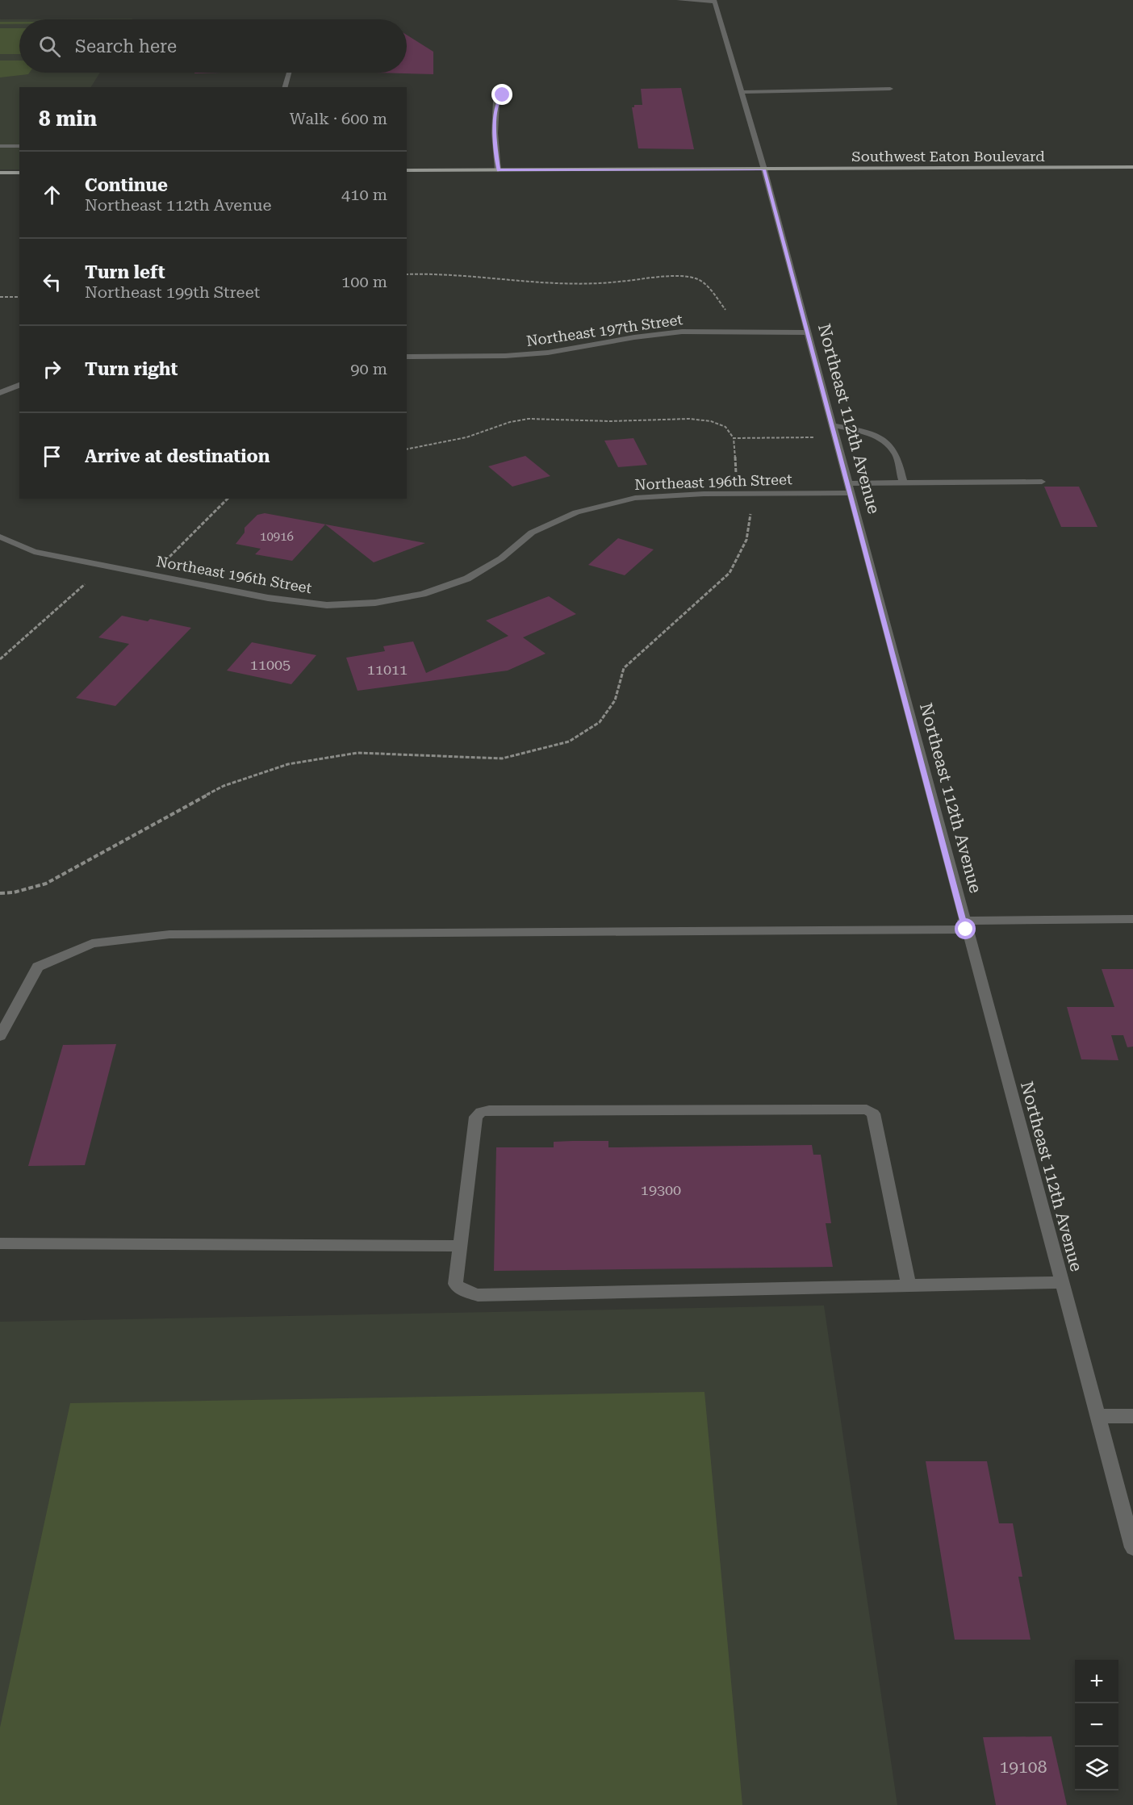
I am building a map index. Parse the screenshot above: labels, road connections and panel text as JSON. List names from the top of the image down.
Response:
{
  "streets": {
    "main road": ["Southwest Eaton Boulevard"],
    "street": ["Northeast 197th Street", "Northeast 112th Avenue", "Northeast 196th Street"]
  },
  "crossings": [
    ["Southwest Eaton Boulevard", "Northeast 112th Avenue"],
    ["Northeast 197th Street", "Northeast 112th Avenue"],
    ["Northeast 112th Avenue", "Northeast 196th Street"]
  ],
  "house_numbers": [
    "10916",
    "11005",
    "11011",
    "19300",
    "19108"
  ],
  "page": {
    "search": "Search here",
    "heading": ["8 min", "Walk · 600 m"],
    "list": [
      ["Continue", "Northeast 112th Avenue", "410 m"],
      ["Turn left", "Northeast 199th Street", "100 m"],
      ["Turn right", "90 m"],
      "Arrive at destination"
    ],
    "map_buttons": ["+", "−"]
  }
}
